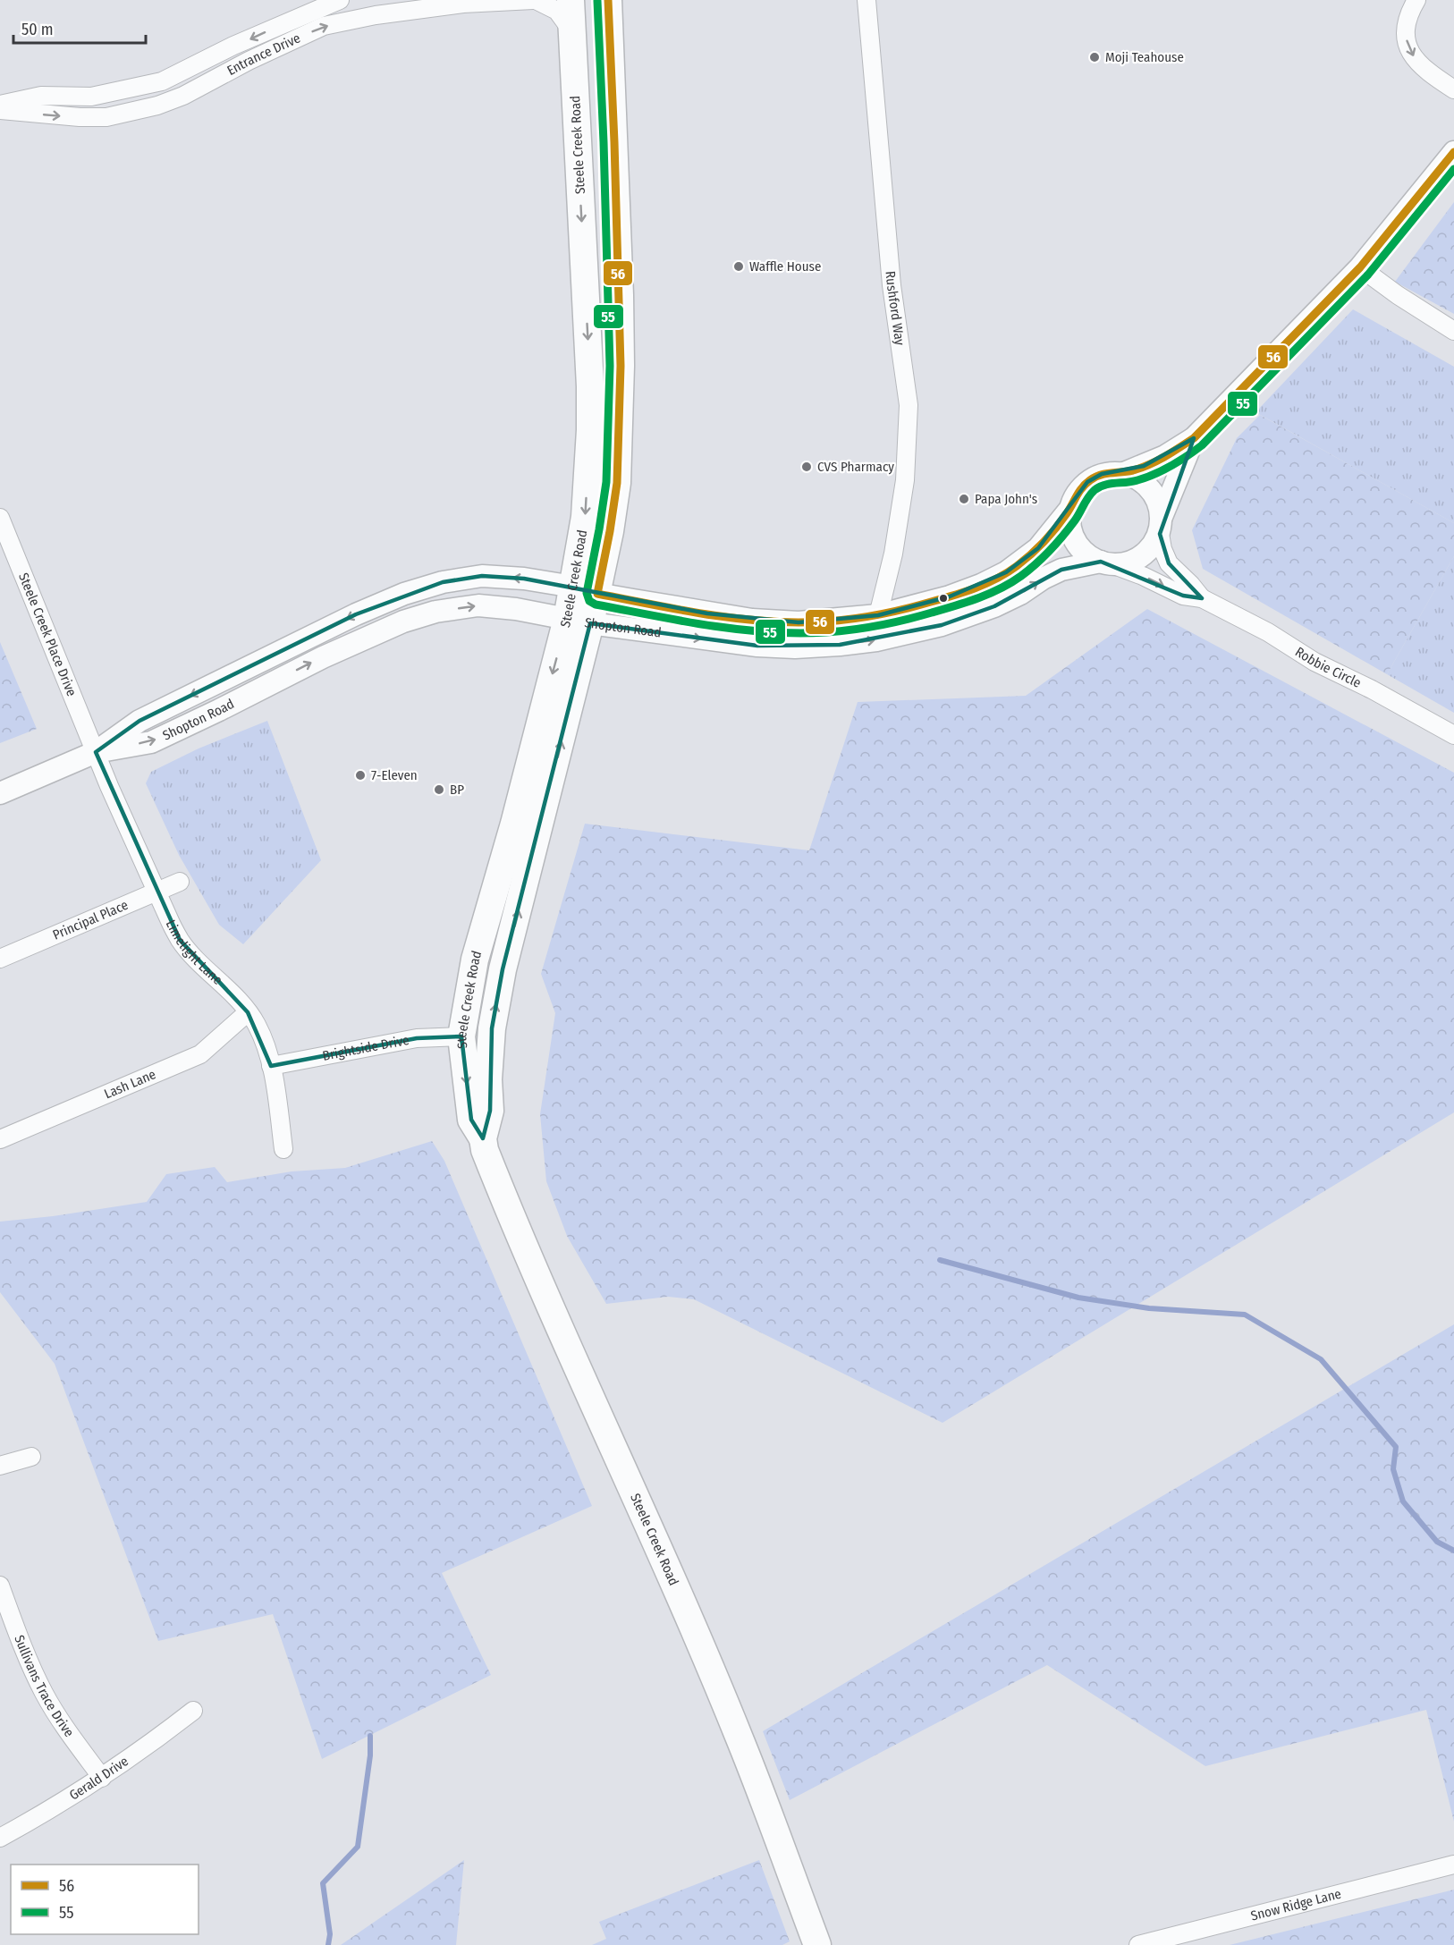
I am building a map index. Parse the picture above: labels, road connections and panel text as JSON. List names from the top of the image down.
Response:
{
  "streets": {
    "main road": ["Steele Creek Road"],
    "street": [
      "Entrance Drive",
      "Rushford Way",
      "Shopton Road",
      "Steele Creek Place Drive",
      "Robbie Circle",
      "Principal Place",
      "Limelight Lane",
      "Brightside Drive",
      "Lash Lane",
      "Sullivans Trace Drive",
      "Gerald Drive",
      "Snow Ridge Lane"
    ]
  },
  "crossings": [
    ["Entrance Drive", "Steele Creek Road"],
    ["Steele Creek Road", "Shopton Road"],
    ["Steele Creek Road", "Brightside Drive"],
    ["Rushford Way", "Shopton Road"],
    ["Shopton Road", "Steele Creek Place Drive"],
    ["Shopton Road", "Robbie Circle"],
    ["Shopton Road", "Limelight Lane"],
    ["Steele Creek Place Drive", "Limelight Lane"],
    ["Principal Place", "Limelight Lane"],
    ["Limelight Lane", "Brightside Drive"],
    ["Limelight Lane", "Lash Lane"],
    ["Sullivans Trace Drive", "Gerald Drive"]
  ],
  "places": [
    "Moji Teahouse",
    "Waffle House",
    "CVS Pharmacy",
    "Papa John's",
    "7-Eleven",
    "BP"
  ],
  "lines": ["transit line 56", "transit line 55"],
  "legend": ["56", "55"],
  "scale_bar": "50 m"
}
